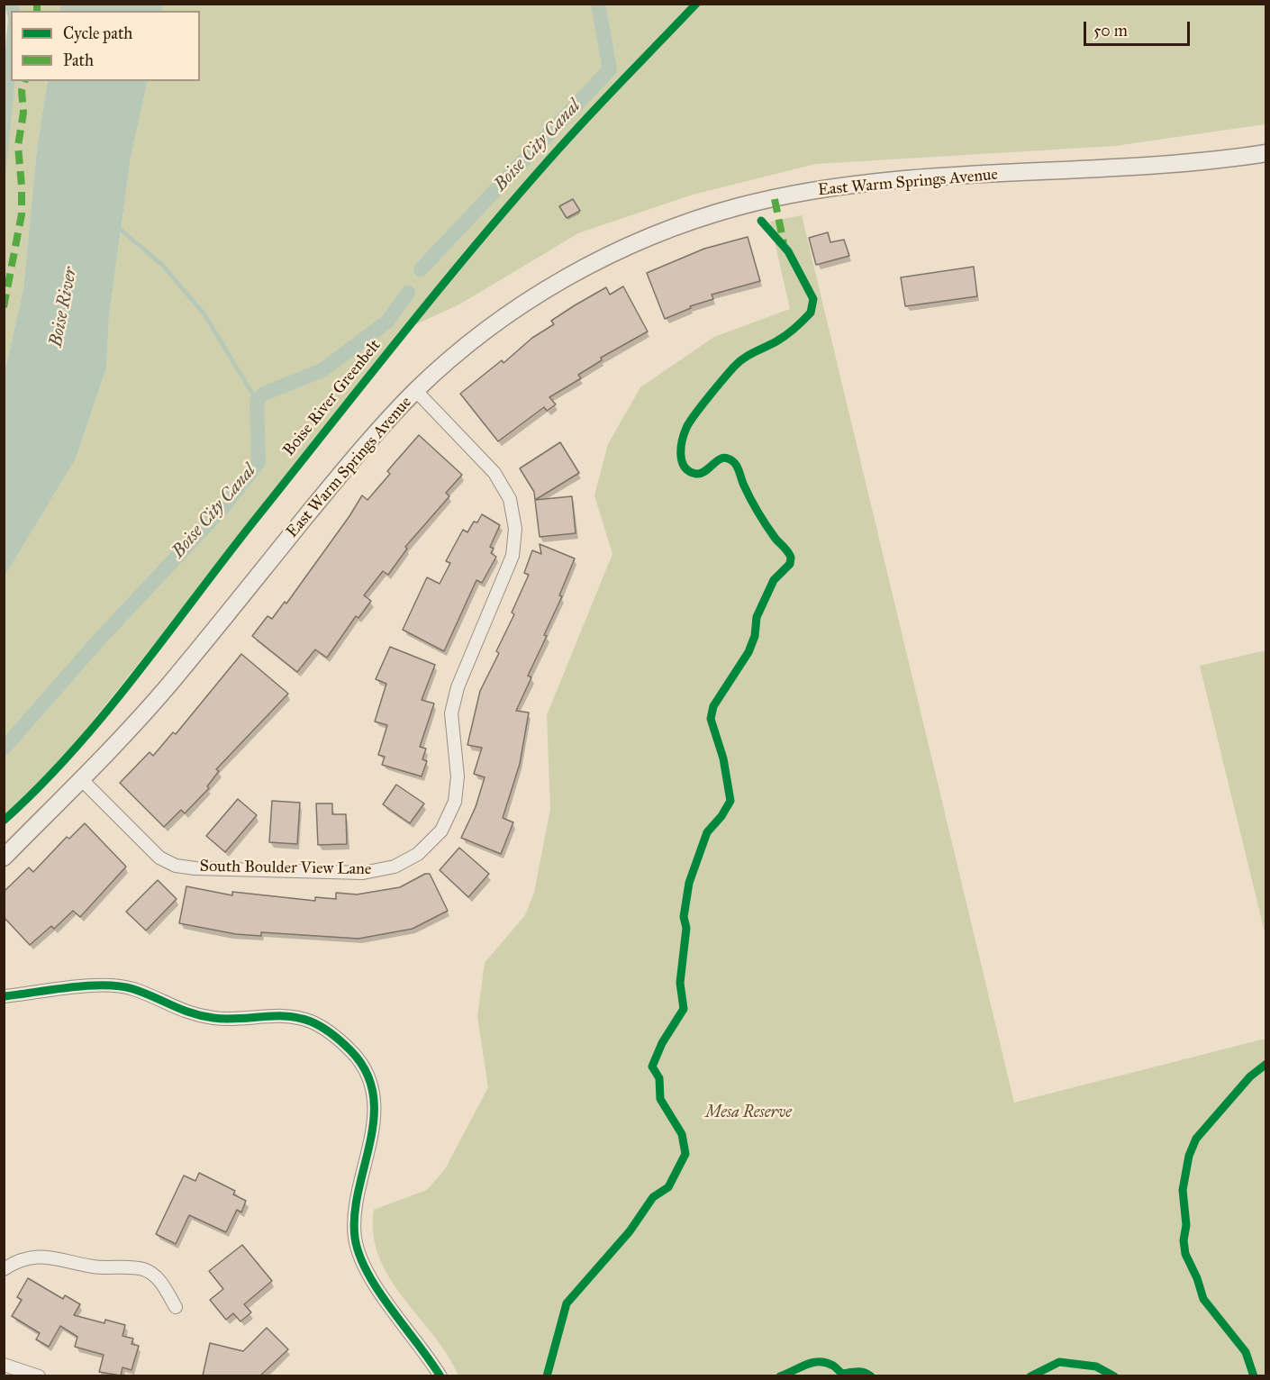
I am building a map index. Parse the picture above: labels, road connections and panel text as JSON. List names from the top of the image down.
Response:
{
  "streets": {
    "street": ["East Warm Springs Avenue", "South Boulder View Lane"],
    "cycle path": ["Boise River Greenbelt"]
  },
  "crossings": [
    ["East Warm Springs Avenue", "South Boulder View Lane"]
  ],
  "water": ["Boise City Canal", "Boise River"],
  "parks": ["Mesa Reserve"],
  "legend": ["Cycle path", "Path"],
  "scale_bar": "50 m"
}
